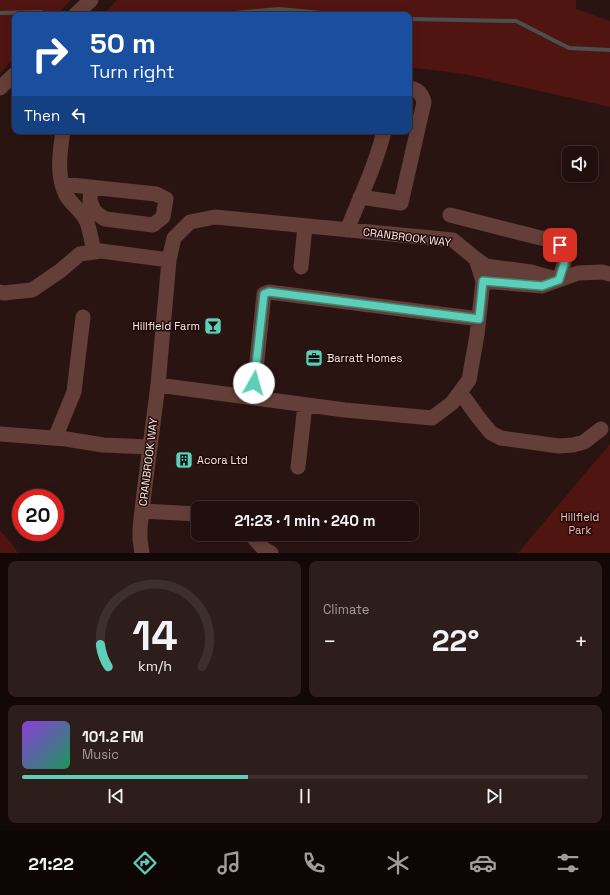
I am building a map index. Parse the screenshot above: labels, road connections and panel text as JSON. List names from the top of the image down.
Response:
{
  "streets": {
    "street": ["CRANBROOK WAY"]
  },
  "parks": ["Hillfield Park"],
  "places": {
    "bar": ["Hillfield Farm"],
    "office": ["Barratt Homes"],
    "building": ["Acora Ltd"]
  },
  "page": {
    "turn": ["50 m", "Turn right"],
    "then": "Then",
    "limit": "20",
    "trip": "21:23 · 1 min · 240 m",
    "tile": "Climate",
    "heat": ["−", "22°", "+"],
    "song": ["101.2 FM", "Music"],
    "tabs": "21:22",
    "gauge": ["14", "km/h"]
  }
}
